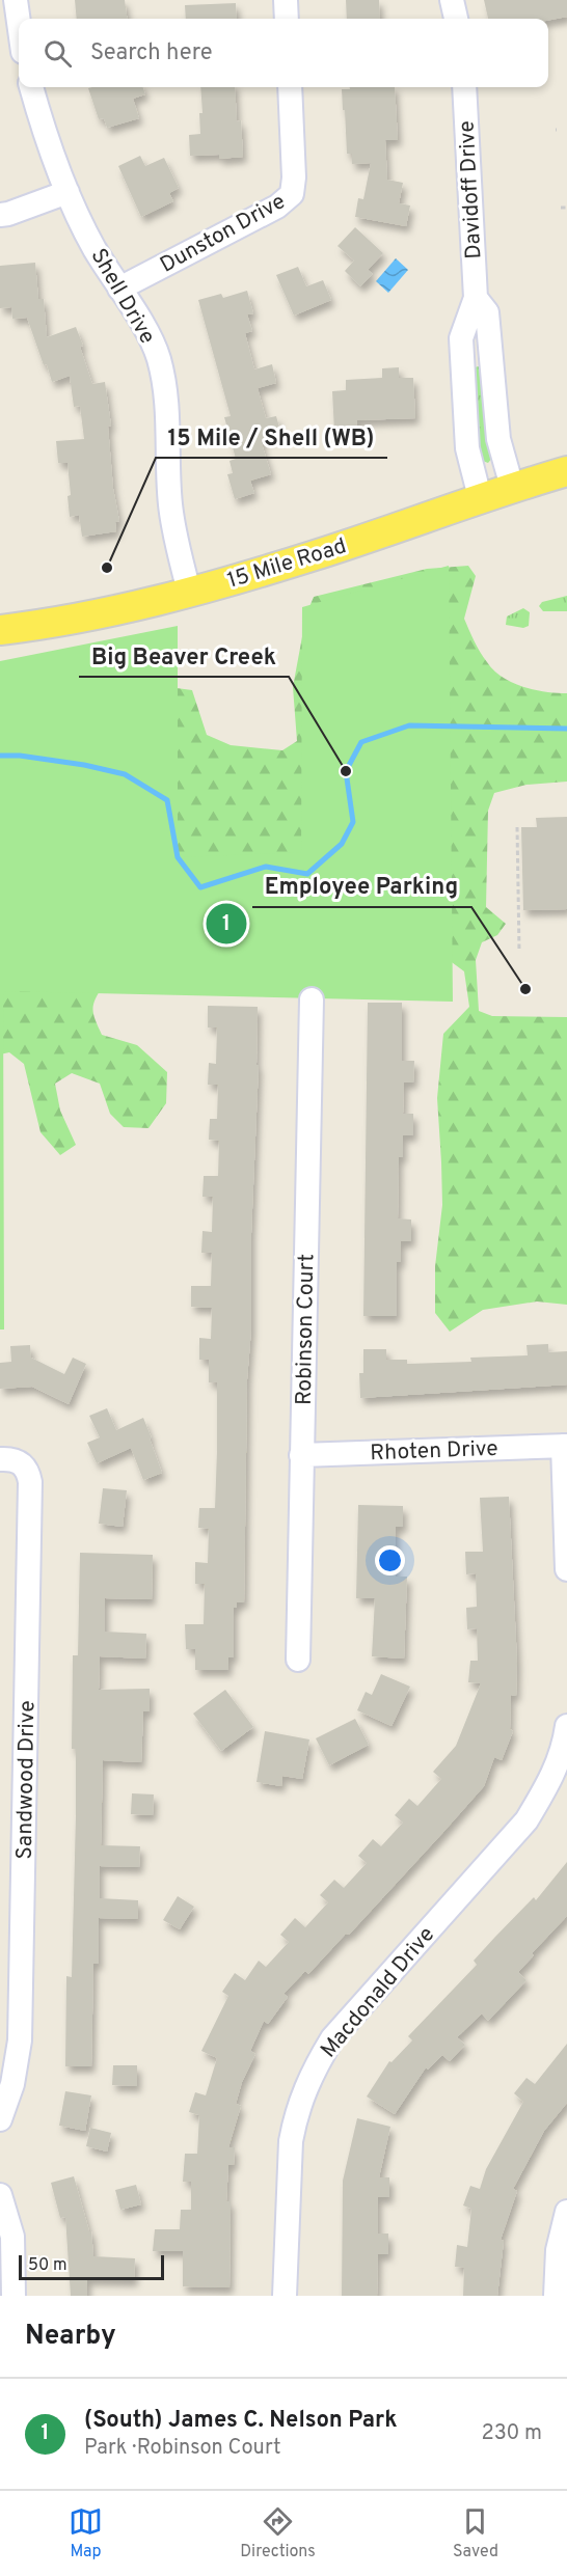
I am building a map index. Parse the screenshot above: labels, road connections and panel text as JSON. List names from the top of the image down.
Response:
{
  "streets": {
    "main road": ["15 Mile Road"],
    "street": [
      "Davidoff Drive",
      "Dunston Drive",
      "Shell Drive",
      "Robinson Court",
      "Rhoten Drive",
      "Sandwood Drive",
      "Macdonald Drive"
    ]
  },
  "crossings": [
    ["Davidoff Drive", "15 Mile Road"],
    ["Dunston Drive", "Shell Drive"],
    ["Shell Drive", "15 Mile Road"],
    ["Robinson Court", "Rhoten Drive"]
  ],
  "places": ["15 Mile / Shell (WB)", "Big Beaver Creek", "Employee Parking"],
  "scale_bar": "50 m",
  "page": {
    "search": "Search here",
    "pins": "1",
    "scale": "50 m",
    "heading": "Nearby",
    "list": [
      {
        "mark": "1",
        "name": "(South) James C. Nelson Park",
        "note": "Park · Robinson Court",
        "value": "230 m"
      }
    ],
    "nav": ["Map", "Directions", "Saved"]
  }
}
